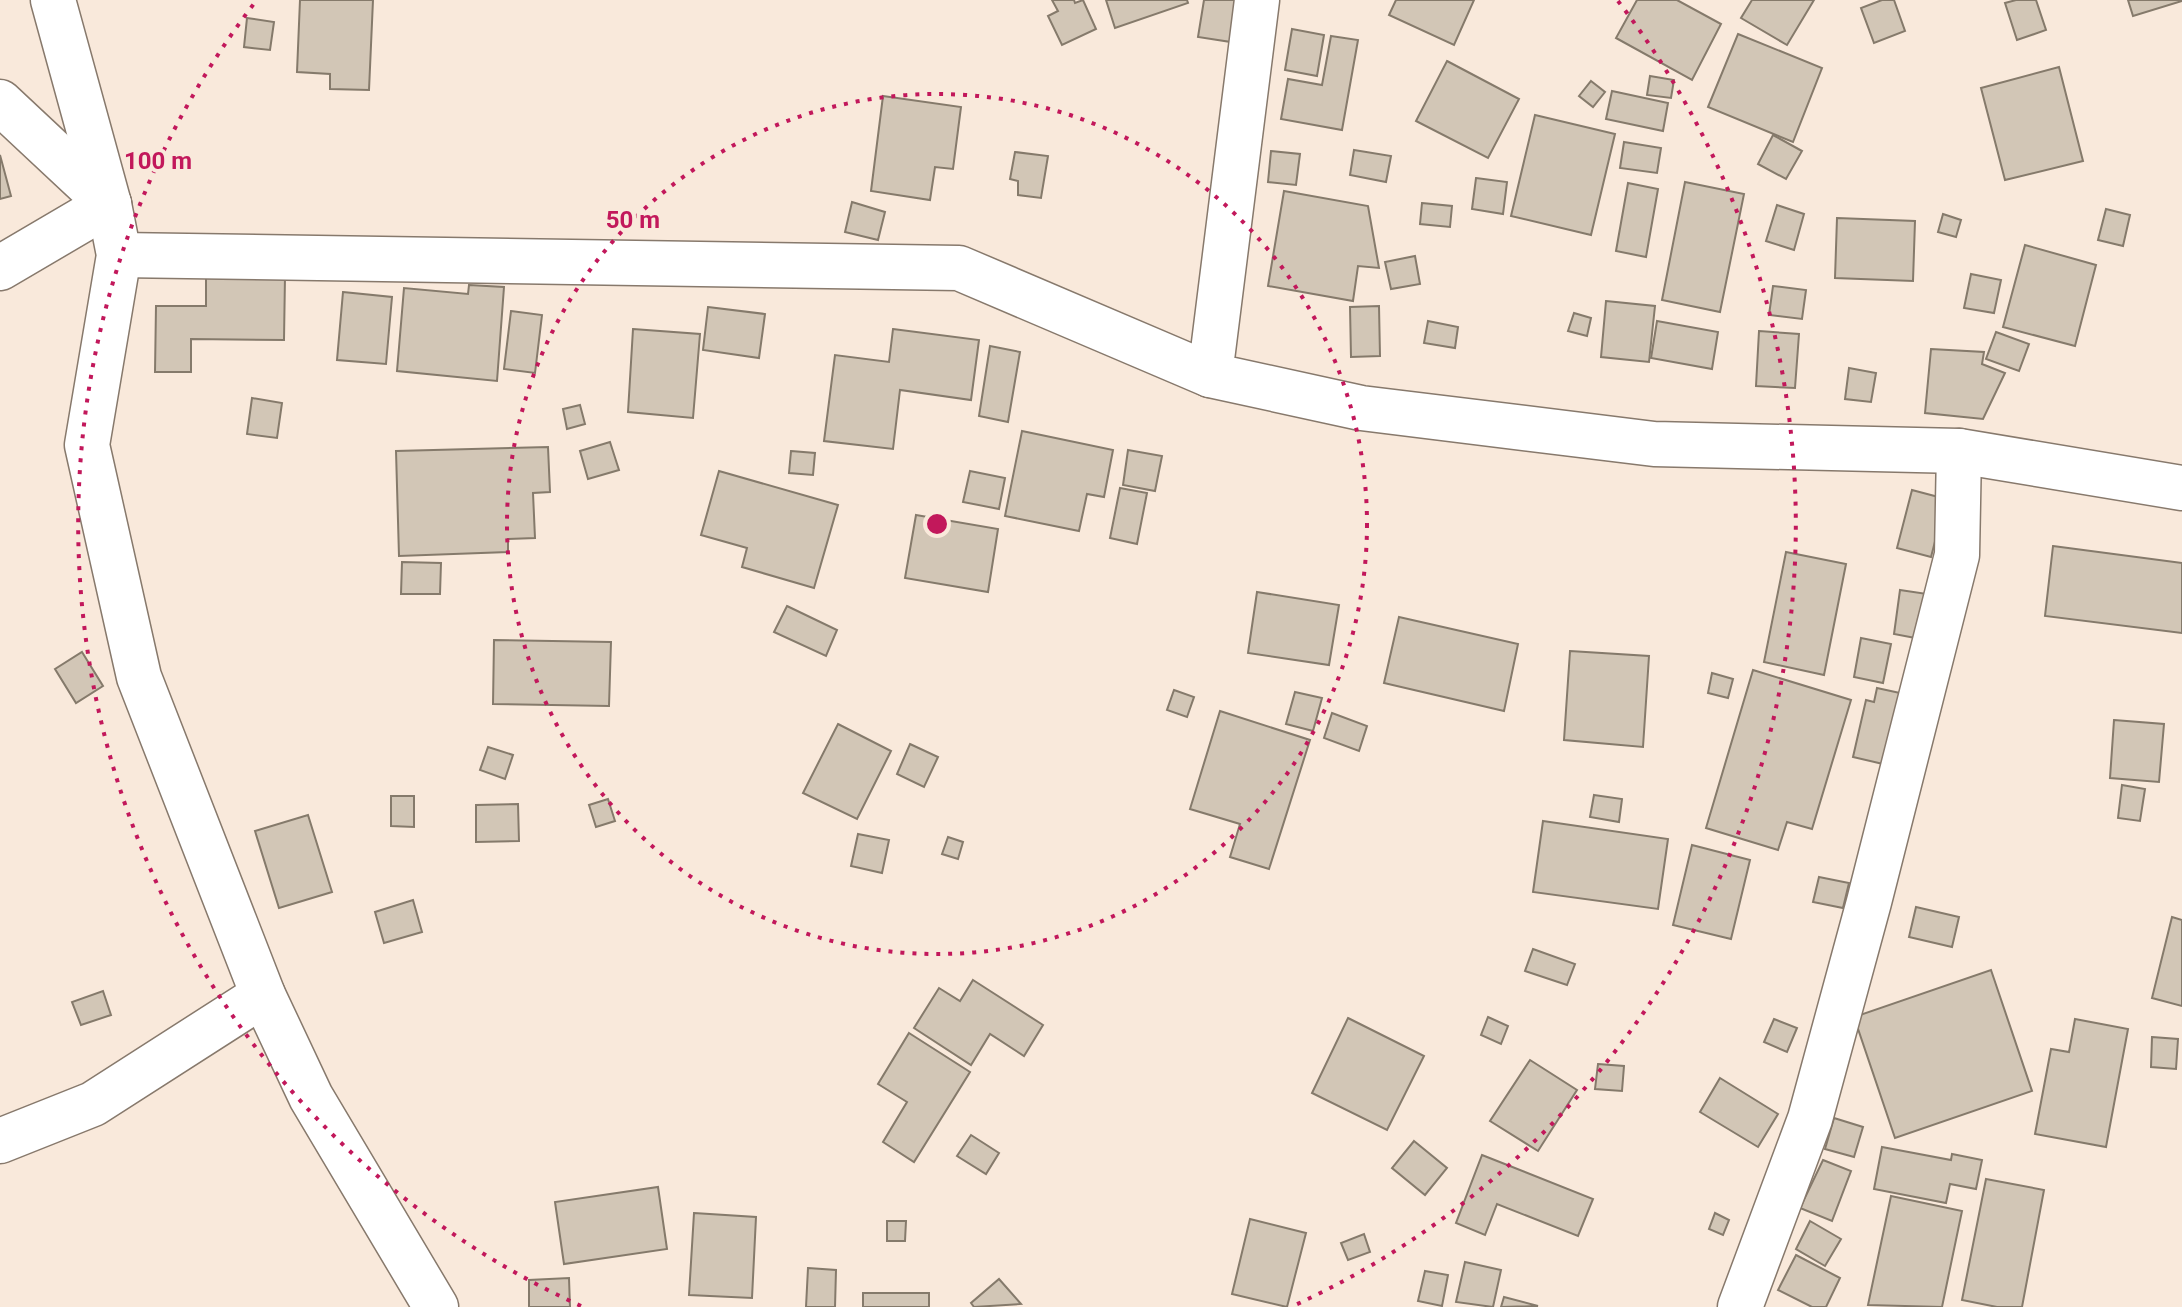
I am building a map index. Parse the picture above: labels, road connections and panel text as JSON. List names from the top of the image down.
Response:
{
  "rings": ["100 m", "50 m"]
}
